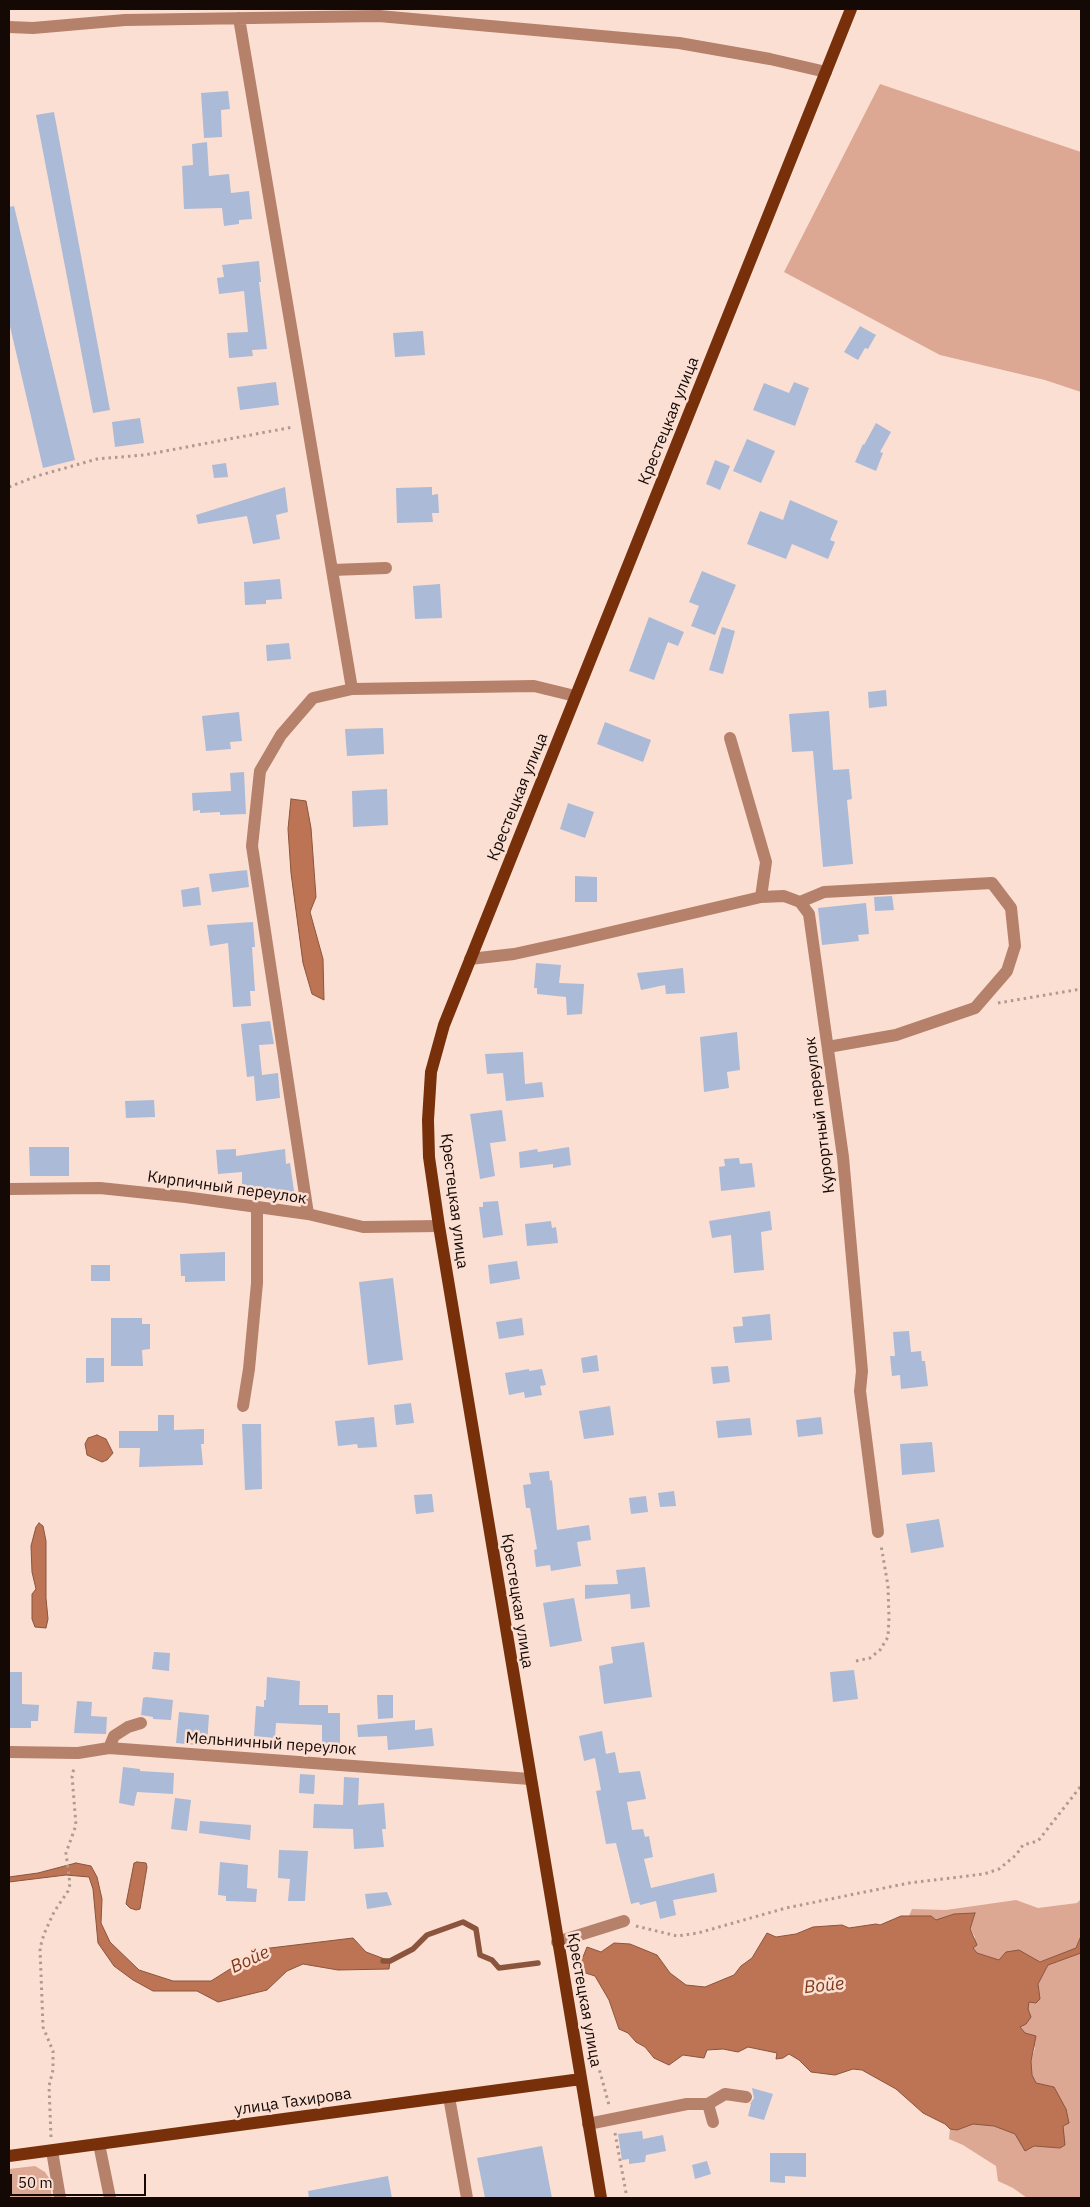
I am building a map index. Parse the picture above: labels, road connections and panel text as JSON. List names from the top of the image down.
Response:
{
  "streets": {
    "main road": ["Крестецкая улица", "улица Тахирова"],
    "street": ["Курортный переулок", "Кирпичный переулок", "Мельничный переулок"]
  },
  "crossings": [
    ["Крестецкая улица", "Кирпичный переулок"],
    ["Крестецкая улица", "Мельничный переулок"],
    ["Крестецкая улица", "улица Тахирова"]
  ],
  "water": ["Войе"],
  "scale_bar": "50 m"
}
